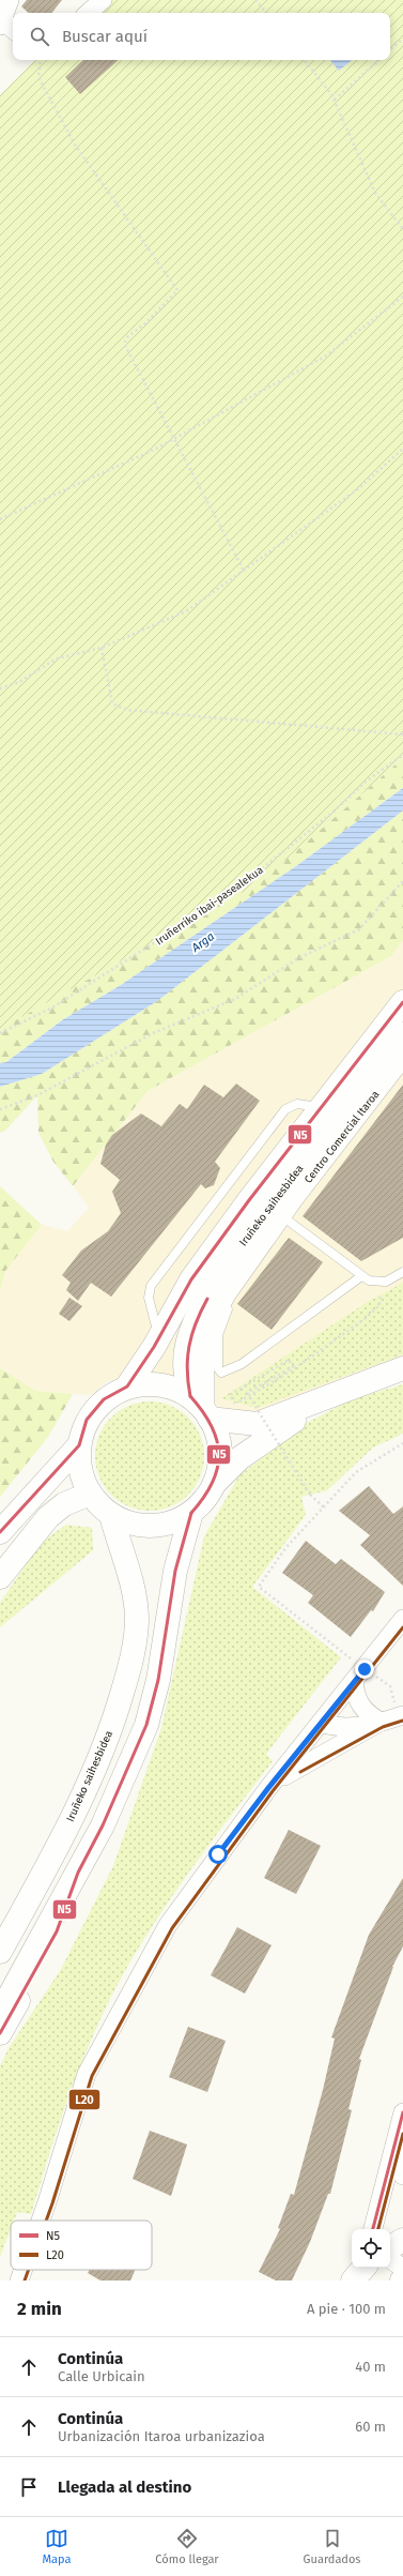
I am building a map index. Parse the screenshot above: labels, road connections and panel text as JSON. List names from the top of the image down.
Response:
{
  "streets": {
    "main road": ["Iruñeko saihesbidea"],
    "street": ["Centro Comercial Itaroa"],
    "path": ["Iruñerriko ibai-pasealekua"]
  },
  "crossings": [
    ["Centro Comercial Itaroa", "Iruñeko saihesbidea"]
  ],
  "water": ["Arga"],
  "lines": ["transit line N5", "transit line L20"],
  "legend": ["N5", "L20"],
  "page": {
    "search": "Buscar aquí",
    "heading": ["2 min", "A pie · 100 m"],
    "list": [
      ["Continúa", "Calle Urbicain", "40 m"],
      ["Continúa", "Urbanización Itaroa urbanizazioa", "60 m"],
      "Llegada al destino"
    ],
    "nav": ["Mapa", "Cómo llegar", "Guardados"]
  }
}
